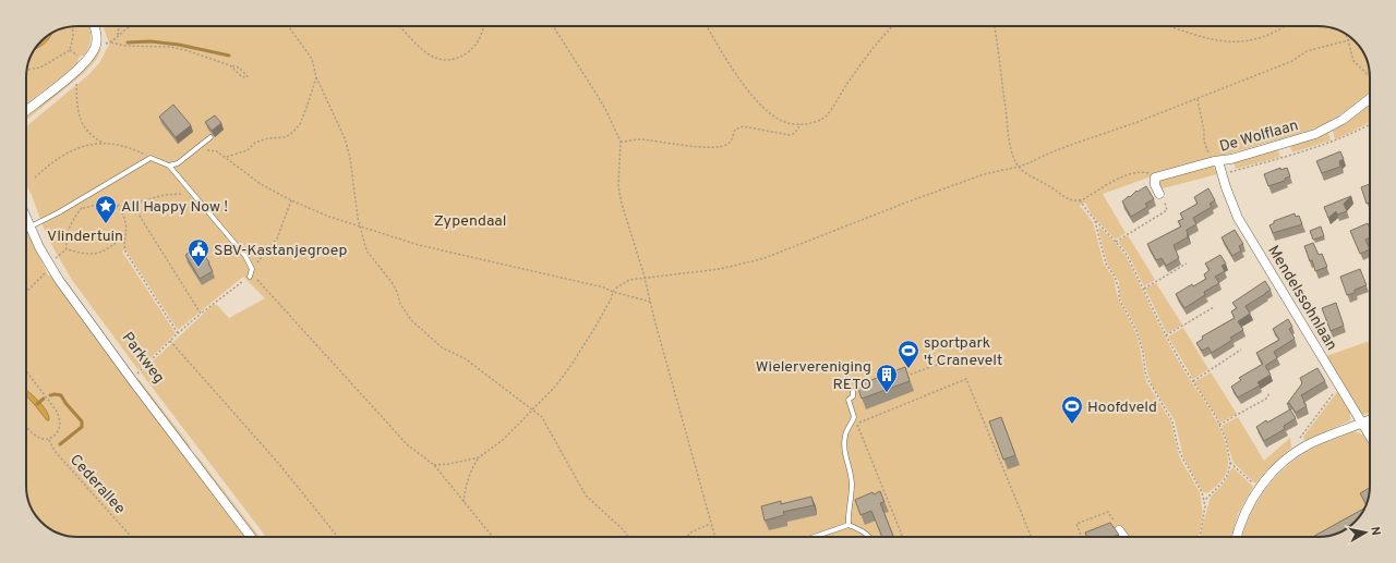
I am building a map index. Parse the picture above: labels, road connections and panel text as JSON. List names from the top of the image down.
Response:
{
  "streets": {
    "street": ["De Wolflaan", "Mendelssohnlaan", "Parkweg"],
    "path": ["Cederallee"]
  },
  "crossings": [
    ["De Wolflaan", "Mendelssohnlaan"]
  ],
  "parks": ["Zypendaal", "Vlindertuin"],
  "places": {
    "place": ["All Happy Now !"],
    "public building": ["SBV-Kastanjegroep"],
    "sports": ["sportpark 't Cranevelt", "Hoofdveld"],
    "building": ["Wielervereniging RETO"]
  },
  "north": "right"
}
